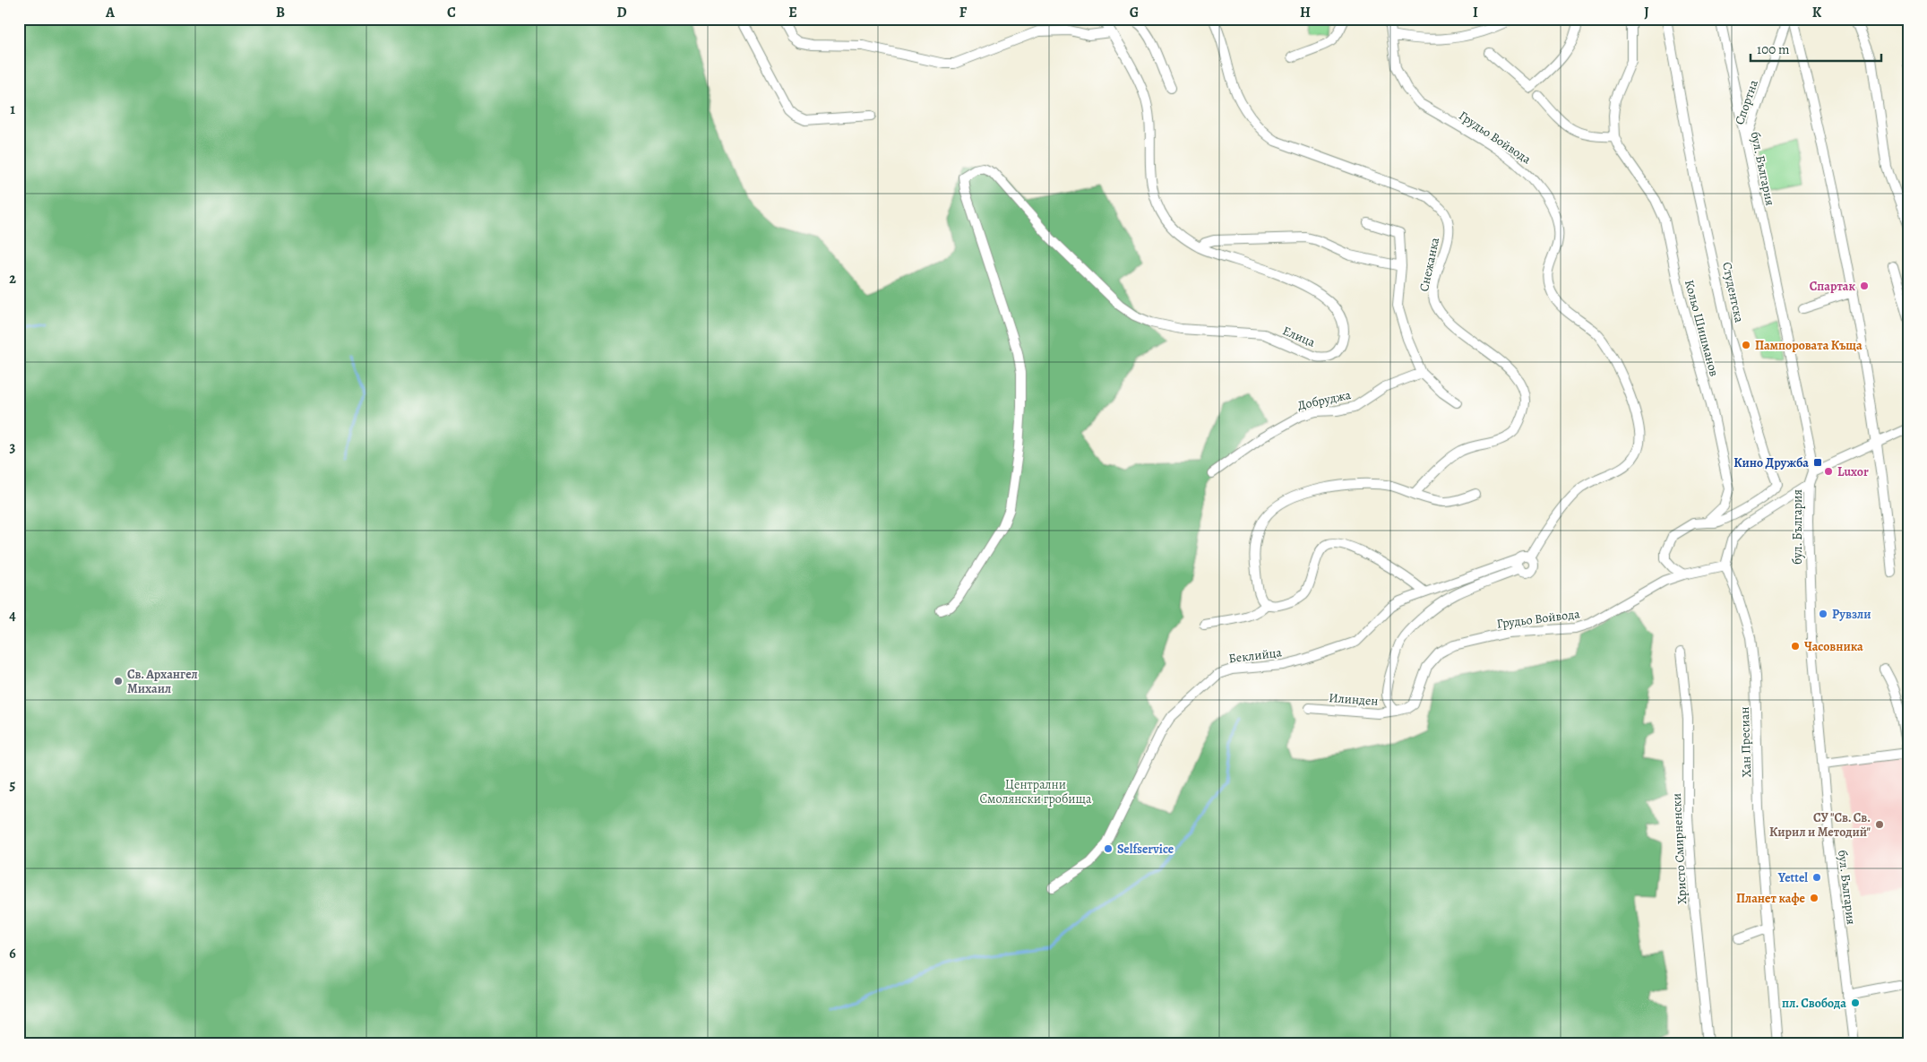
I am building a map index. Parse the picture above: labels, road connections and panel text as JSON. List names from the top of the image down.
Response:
{
  "streets": {
    "street": [
      "Спортна",
      "Грудьо Войвода",
      "бул. България",
      "Снежанка",
      "Студентска",
      "Кольо Шишманов",
      "Елица",
      "Добруджа",
      "Беклийца",
      "Илинден",
      "Хан Пресиан",
      "Христо Смирненски"
    ]
  },
  "crossings": [
    ["Спортна", "бул. България"],
    ["Грудьо Войвода", "Кольо Шишманов"],
    ["Грудьо Войвода", "Беклийца"],
    ["Грудьо Войвода", "Илинден"],
    ["Студентска", "Кольо Шишманов"]
  ],
  "parks": ["Централни Смолянски гробища"],
  "places": {
    "other": [
      "Спартак",
      "Пампоровата Къща",
      "Luxor",
      "Рувзли",
      "Часовника",
      "Св. Архангел Михаил",
      "СУ \"Св. Св. Кирил и Методий\"",
      "Selfservice",
      "Yettel",
      "Планет кафе",
      "пл. Свобода"
    ],
    "transit": ["Кино Дружба"]
  },
  "scale_bar": "100 m",
  "grid": {
    "columns": [
      "A",
      "B",
      "C",
      "D",
      "E",
      "F",
      "G",
      "H",
      "I",
      "J",
      "K"
    ],
    "rows": [
      "1",
      "2",
      "3",
      "4",
      "5",
      "6"
    ]
  }
}
